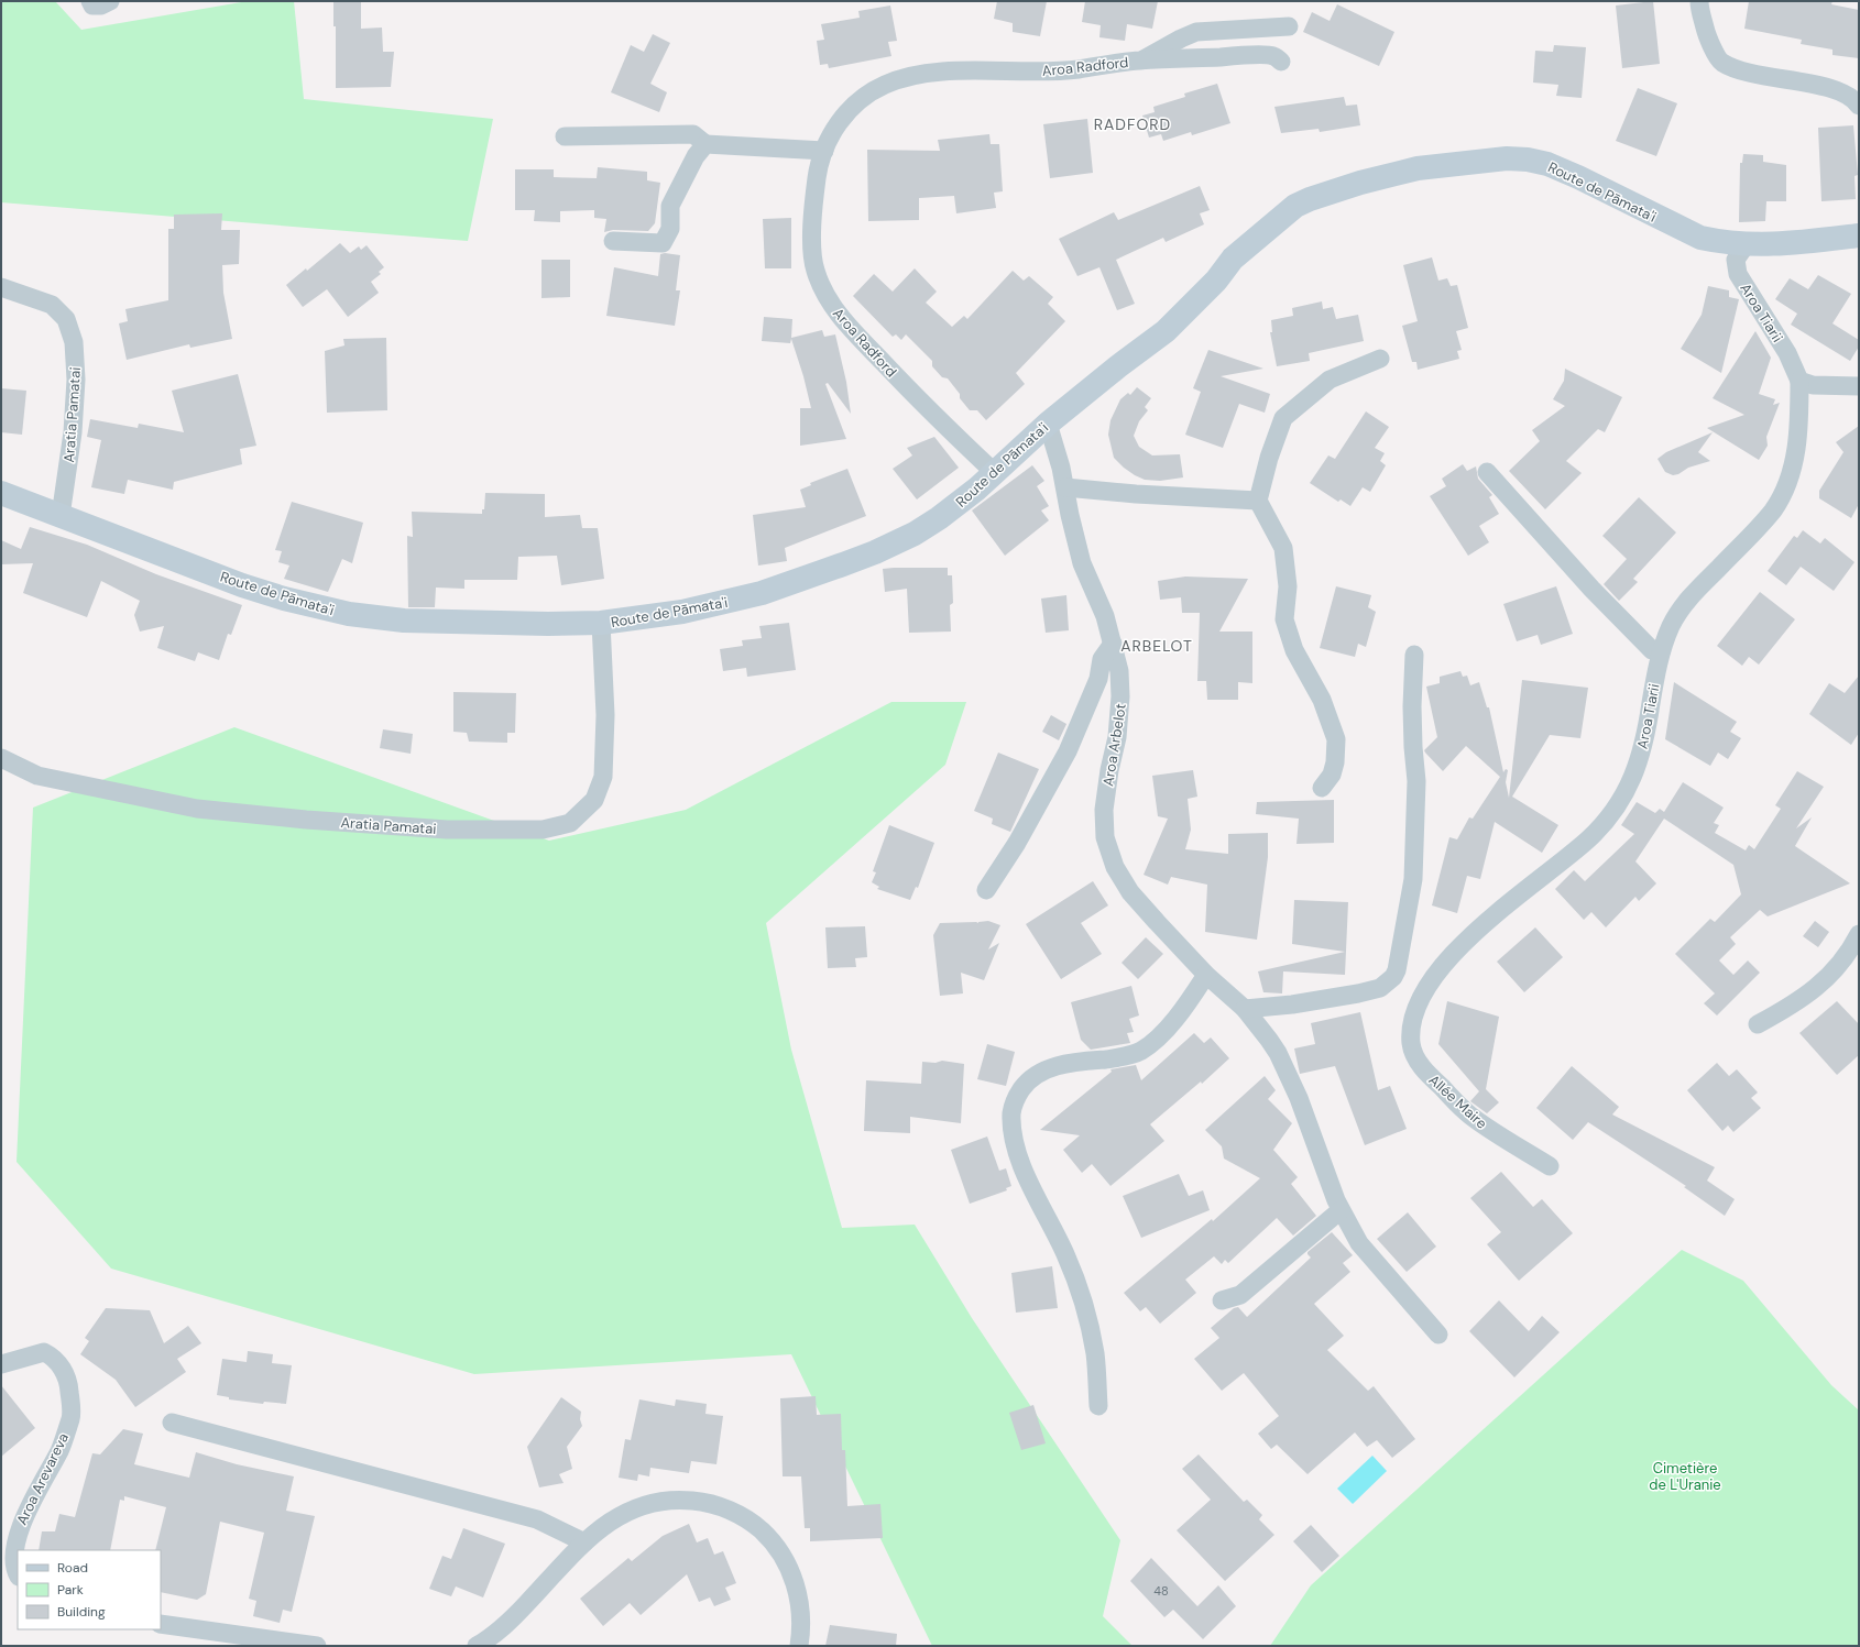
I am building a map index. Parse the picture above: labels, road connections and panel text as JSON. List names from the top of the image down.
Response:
{
  "streets": {
    "main road": ["Route de Pāmata'i"],
    "street": [
      "Aroa Radford",
      "Aroa Tiarii",
      "Aratia Pamatai",
      "Aroa Arbelot",
      "Allée Maire",
      "Aroa Arevareva"
    ]
  },
  "crossings": [
    ["Aroa Radford", "Route de Pāmata'i"],
    ["Route de Pāmata'i", "Aroa Tiarii"],
    ["Route de Pāmata'i", "Aratia Pamatai"],
    ["Route de Pāmata'i", "Aroa Arbelot"],
    ["Aroa Tiarii", "Allée Maire"]
  ],
  "districts": ["RADFORD", "ARBELOT"],
  "parks": ["Cimetière de L'Uranie"],
  "house_numbers": ["48"],
  "legend": ["Road", "Park", "Building"]
}
